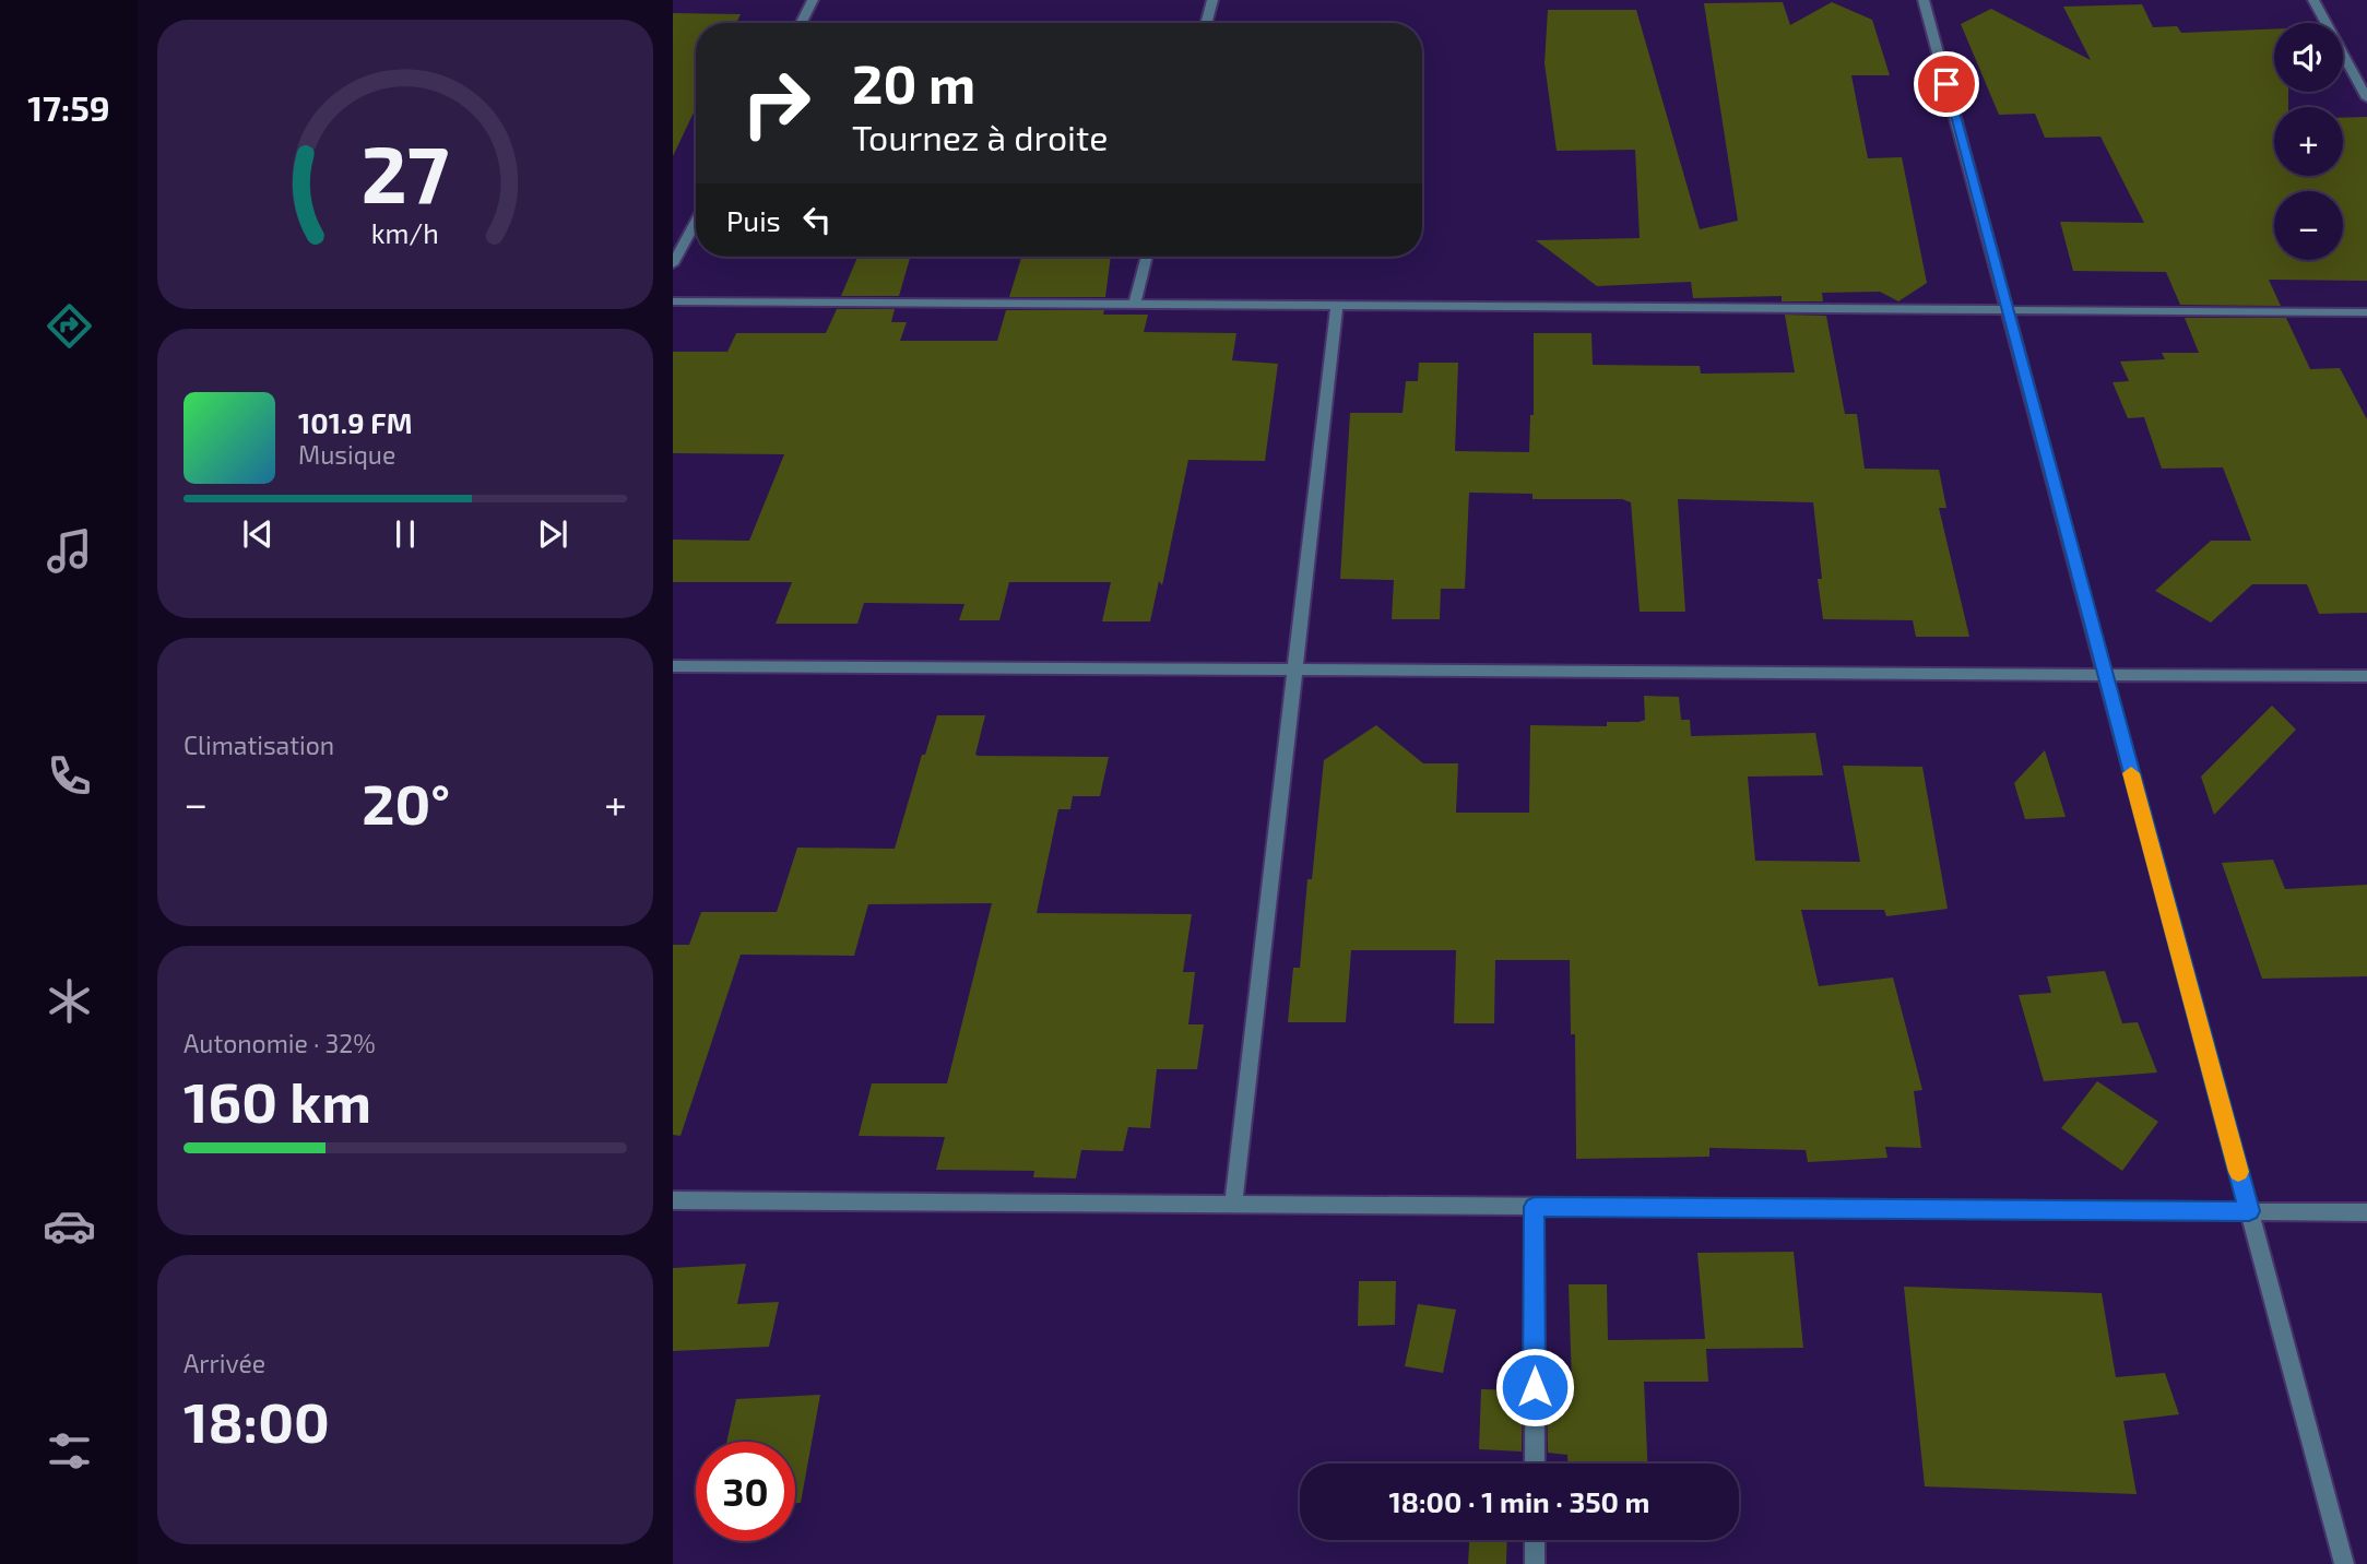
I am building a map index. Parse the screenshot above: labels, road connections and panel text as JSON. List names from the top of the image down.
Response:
{
  "page": {
    "tabs": "17:59",
    "map_buttons": ["+", "−"],
    "turn": ["20 m", "Tournez à droite"],
    "then": "Puis",
    "song": ["101.9 FM", "Musique"],
    "tile": [
      "Climatisation",
      ["Autonomie · 32%", "160 km"],
      ["Arrivée", "18:00"]
    ],
    "heat": ["−", "20°", "+"],
    "limit": "30",
    "trip": "18:00 · 1 min · 350 m",
    "gauge": ["27", "km/h"]
  }
}
